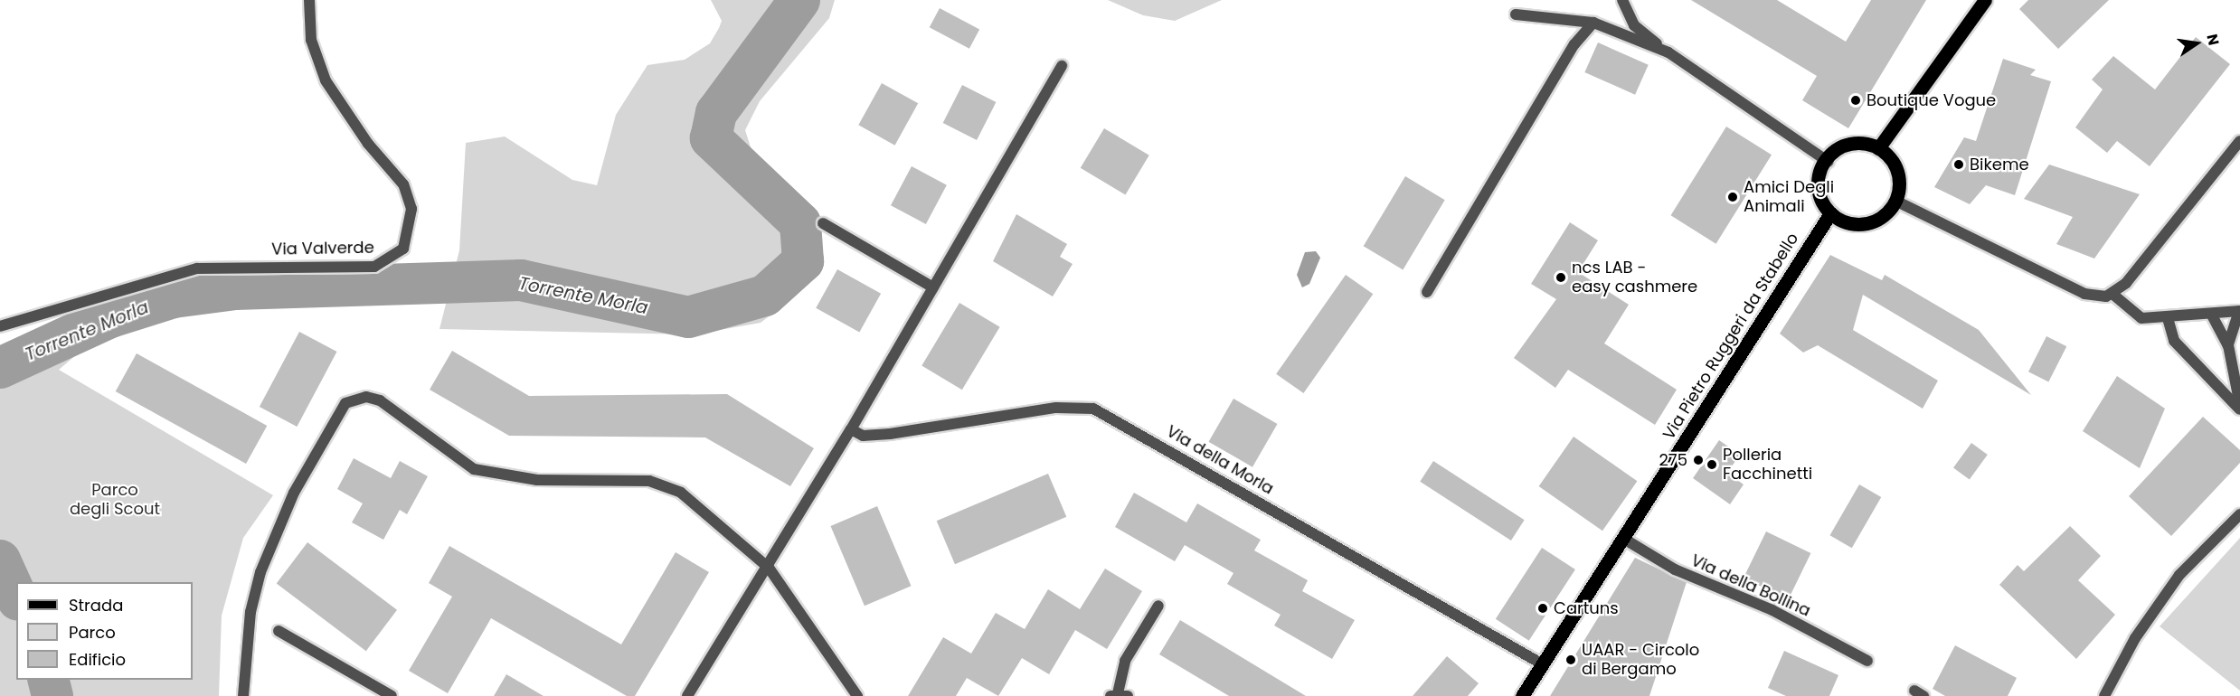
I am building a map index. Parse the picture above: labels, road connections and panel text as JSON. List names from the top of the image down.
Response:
{
  "streets": {
    "main road": ["Via Pietro Ruggeri da Stabello"],
    "street": ["Via Valverde", "Via della Morla", "Via della Bollina"]
  },
  "crossings": [
    ["Via Pietro Ruggeri da Stabello", "Via della Morla"],
    ["Via Pietro Ruggeri da Stabello", "Via della Bollina"]
  ],
  "water": ["Torrente Morla"],
  "parks": ["Parco degli Scout"],
  "places": [
    "Boutique Vogue",
    "Bikeme",
    "Amici Degli Animali",
    "ncs LAB - easy cashmere",
    "275",
    "Polleria Facchinetti",
    "Cartuns",
    "UAAR - Circolo di Bergamo"
  ],
  "legend": ["Strada", "Parco", "Edificio"],
  "north": "right"
}
